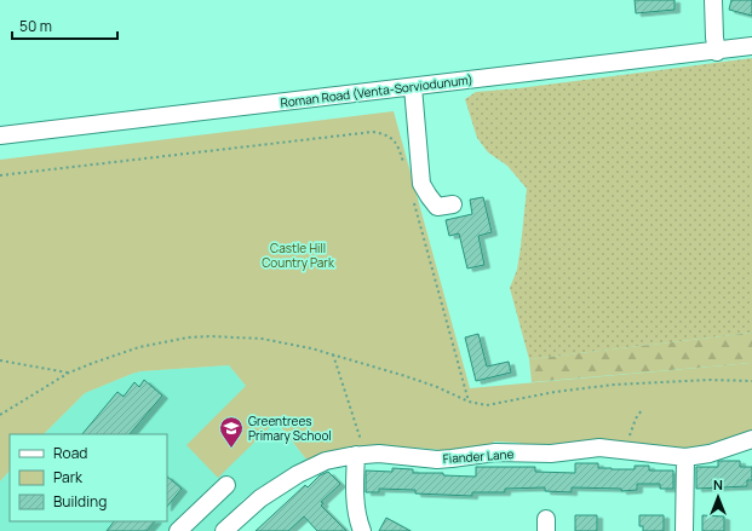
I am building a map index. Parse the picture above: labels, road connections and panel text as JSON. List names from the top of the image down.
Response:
{
  "streets": {
    "street": ["Roman Road (Venta-Sorviodunum)", "Fiander Lane"]
  },
  "parks": ["Castle Hill Country Park"],
  "places": {
    "school or university": ["Greentrees Primary School"]
  },
  "legend": ["Road", "Park", "Building"],
  "scale_bar": "50 m",
  "north": "top"
}
